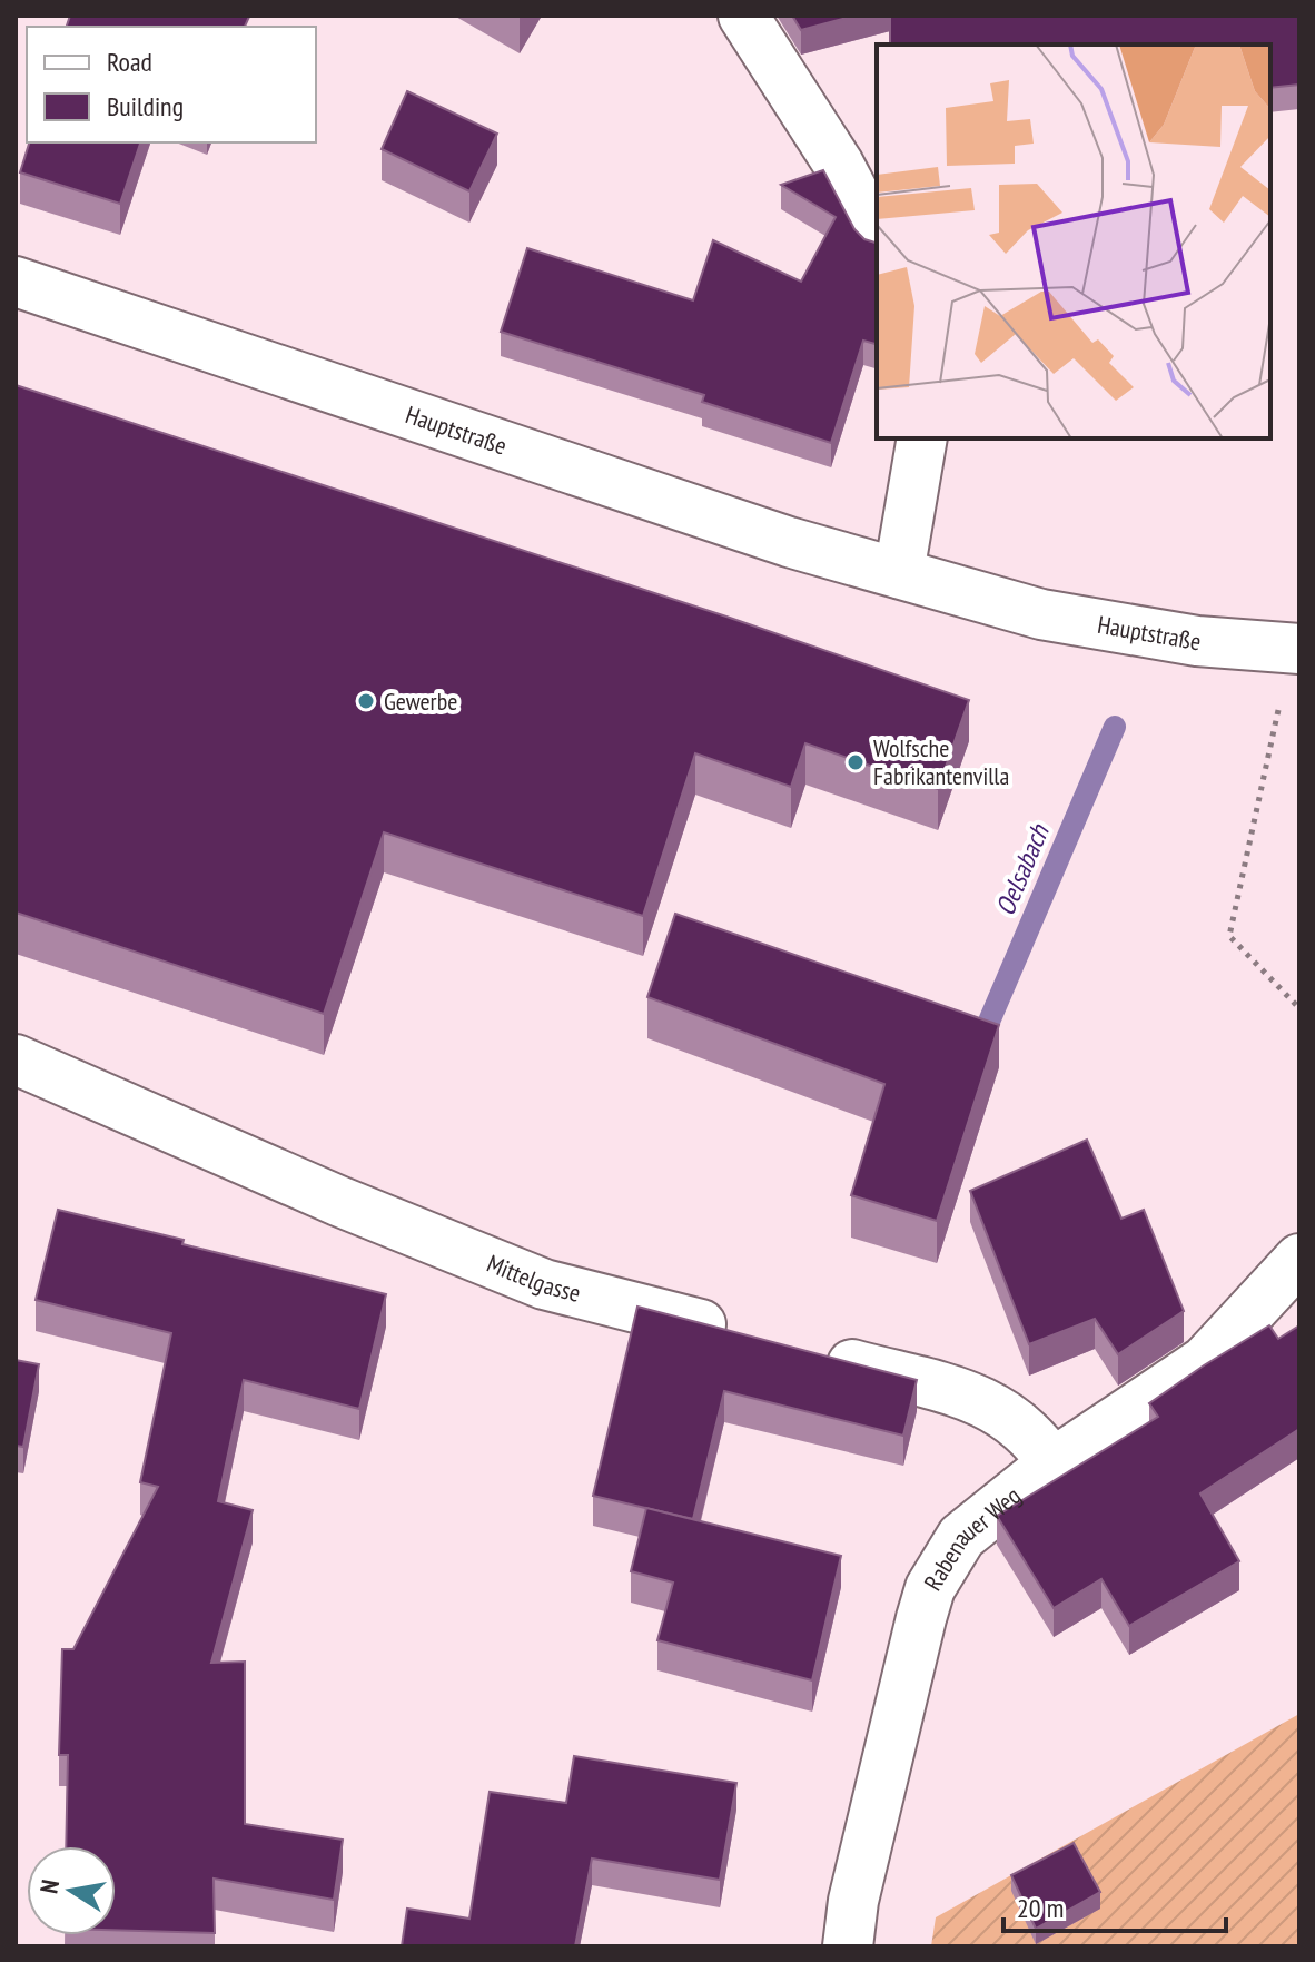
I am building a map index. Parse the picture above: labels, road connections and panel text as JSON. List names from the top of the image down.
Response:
{
  "streets": {
    "street": ["Hauptstraße", "Mittelgasse", "Rabenauer Weg"]
  },
  "water": ["Oelsabach"],
  "places": ["Gewerbe", "Wolfsche Fabrikantenvilla"],
  "legend": ["Road", "Building"],
  "scale_bar": "20 m",
  "north": "left"
}
